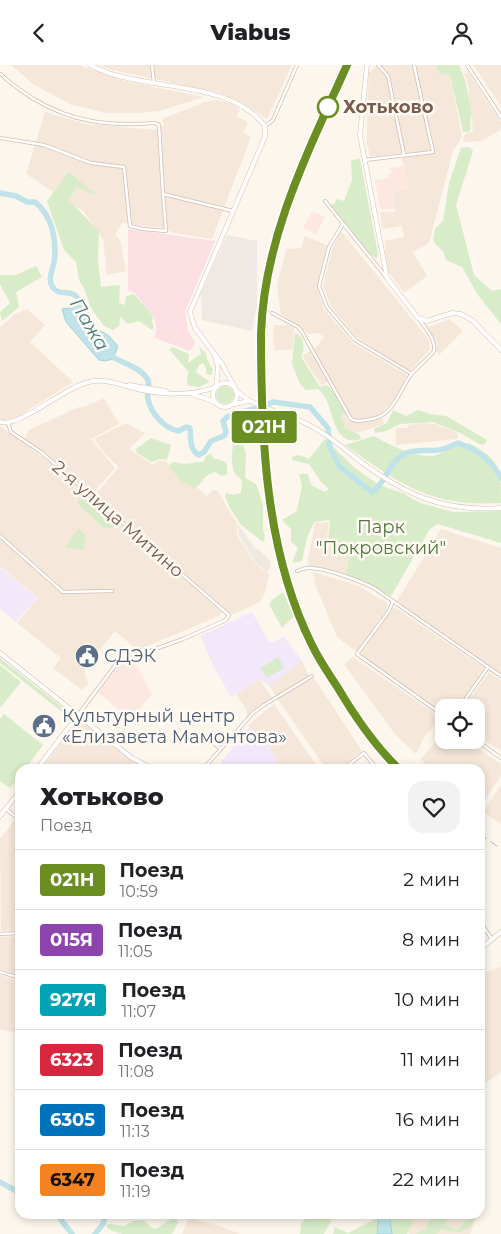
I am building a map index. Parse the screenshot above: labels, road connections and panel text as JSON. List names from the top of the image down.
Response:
{
  "streets": {
    "street": ["2-я улица Митино"]
  },
  "water": ["Пажа"],
  "parks": ["Парк \"Покровский\""],
  "places": {
    "other": ["Хотьково"],
    "public building": ["СДЭК", "Культурный центр «Елизавета Мамонтова»"]
  },
  "page": {
    "header": "Viabus",
    "on_map": "021Н",
    "heading": ["Хотьково", "Поезд"],
    "list": [
      {
        "mark": "021Н",
        "name": "Поезд",
        "note": "10:59",
        "value": "2 мин"
      },
      {
        "mark": "015Я",
        "name": "Поезд",
        "note": "11:05",
        "value": "8 мин"
      },
      {
        "mark": "927Я",
        "name": "Поезд",
        "note": "11:07",
        "value": "10 мин"
      },
      {
        "mark": "6323",
        "name": "Поезд",
        "note": "11:08",
        "value": "11 мин"
      },
      {
        "mark": "6305",
        "name": "Поезд",
        "note": "11:13",
        "value": "16 мин"
      },
      {
        "mark": "6347",
        "name": "Поезд",
        "note": "11:19",
        "value": "22 мин"
      }
    ]
  }
}
